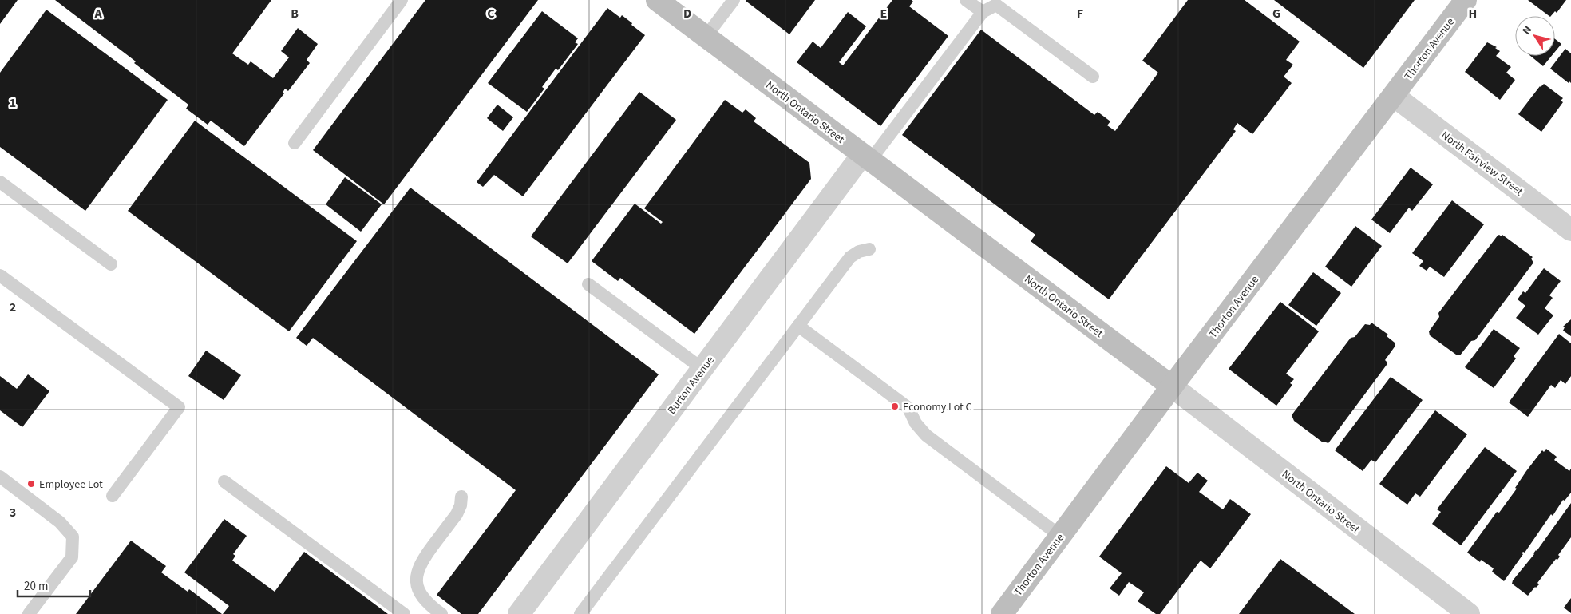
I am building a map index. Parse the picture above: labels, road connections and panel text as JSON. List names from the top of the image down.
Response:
{
  "streets": {
    "street": [
      "Thorton Avenue",
      "North Ontario Street",
      "North Fairview Street",
      "Burton Avenue"
    ]
  },
  "crossings": [
    ["Thorton Avenue", "North Ontario Street"],
    ["Thorton Avenue", "North Fairview Street"],
    ["North Ontario Street", "Burton Avenue"]
  ],
  "places": ["Economy Lot C", "Employee Lot"],
  "scale_bar": "20 m",
  "north": "top left",
  "grid": {
    "columns": [
      "A",
      "B",
      "C",
      "D",
      "E",
      "F",
      "G",
      "H"
    ],
    "rows": ["1", "2", "3"]
  }
}
